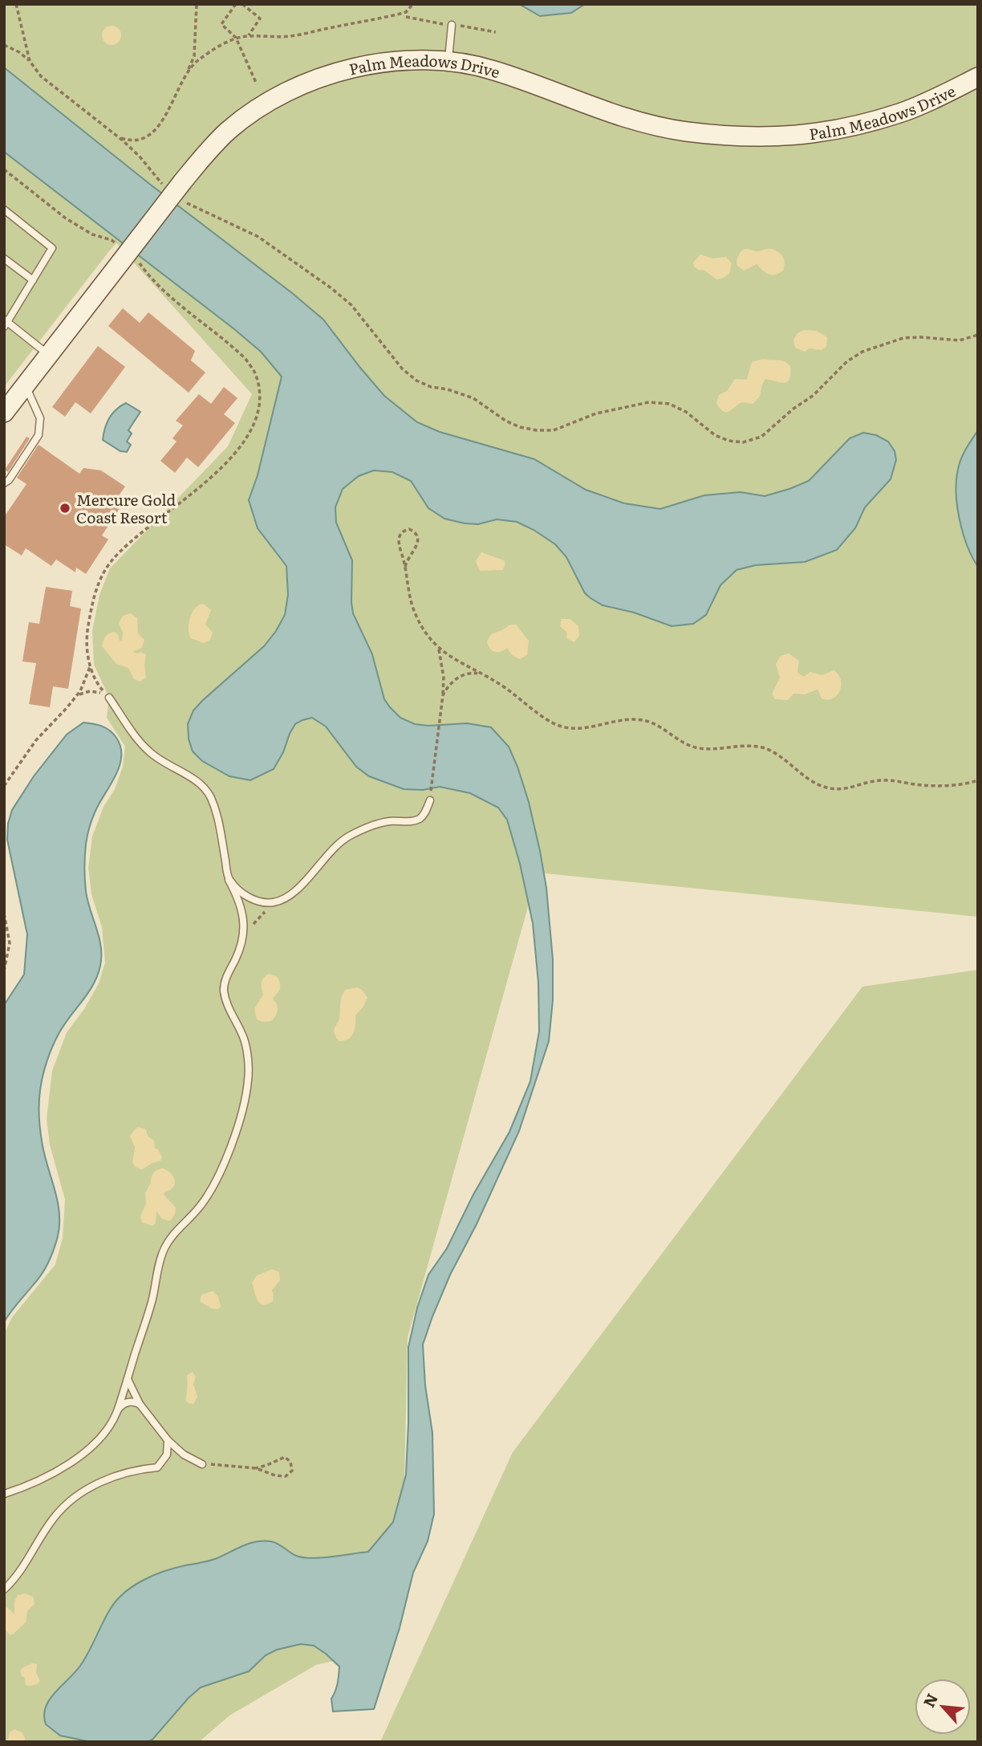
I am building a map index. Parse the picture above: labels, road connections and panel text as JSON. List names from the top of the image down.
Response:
{
  "streets": {
    "street": ["Palm Meadows Drive"]
  },
  "places": ["Mercure Gold Coast Resort"],
  "north": "top left"
}
